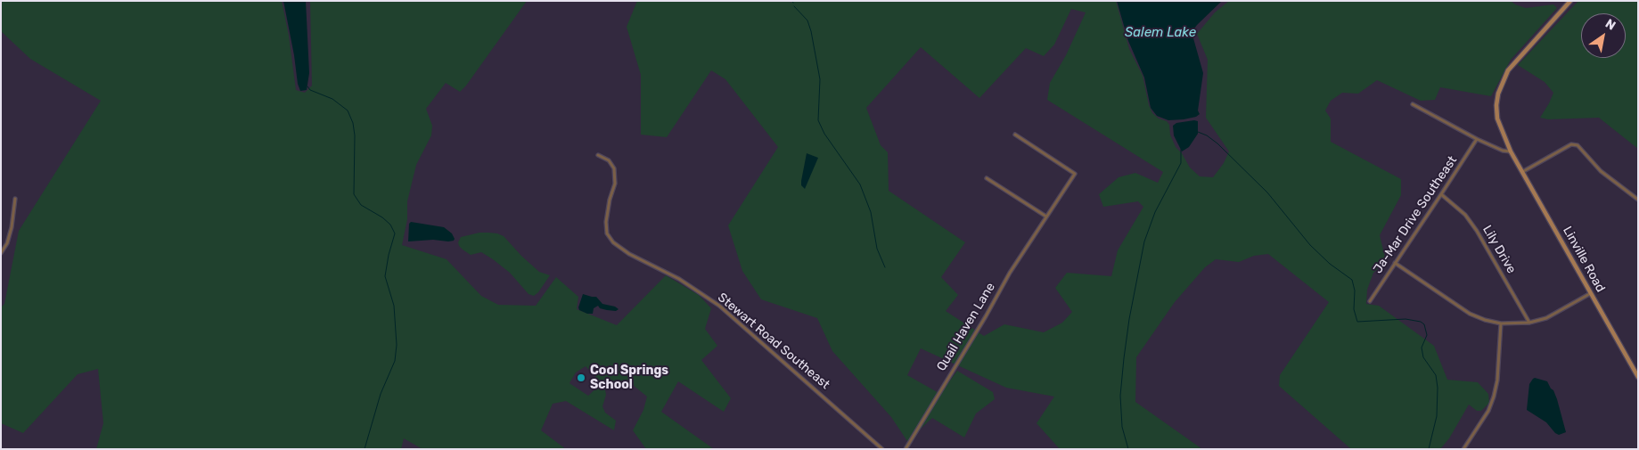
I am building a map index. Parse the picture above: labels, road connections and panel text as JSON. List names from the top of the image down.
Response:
{
  "streets": {
    "main road": ["Linville Road"],
    "street": [
      "Ja-Mar Drive Southeast",
      "Lily Drive",
      "Quail Haven Lane",
      "Stewart Road Southeast"
    ]
  },
  "crossings": [
    ["Ja-Mar Drive Southeast", "Lily Drive"]
  ],
  "water": ["Salem Lake"],
  "places": ["Cool Springs School"],
  "north": "top right"
}
